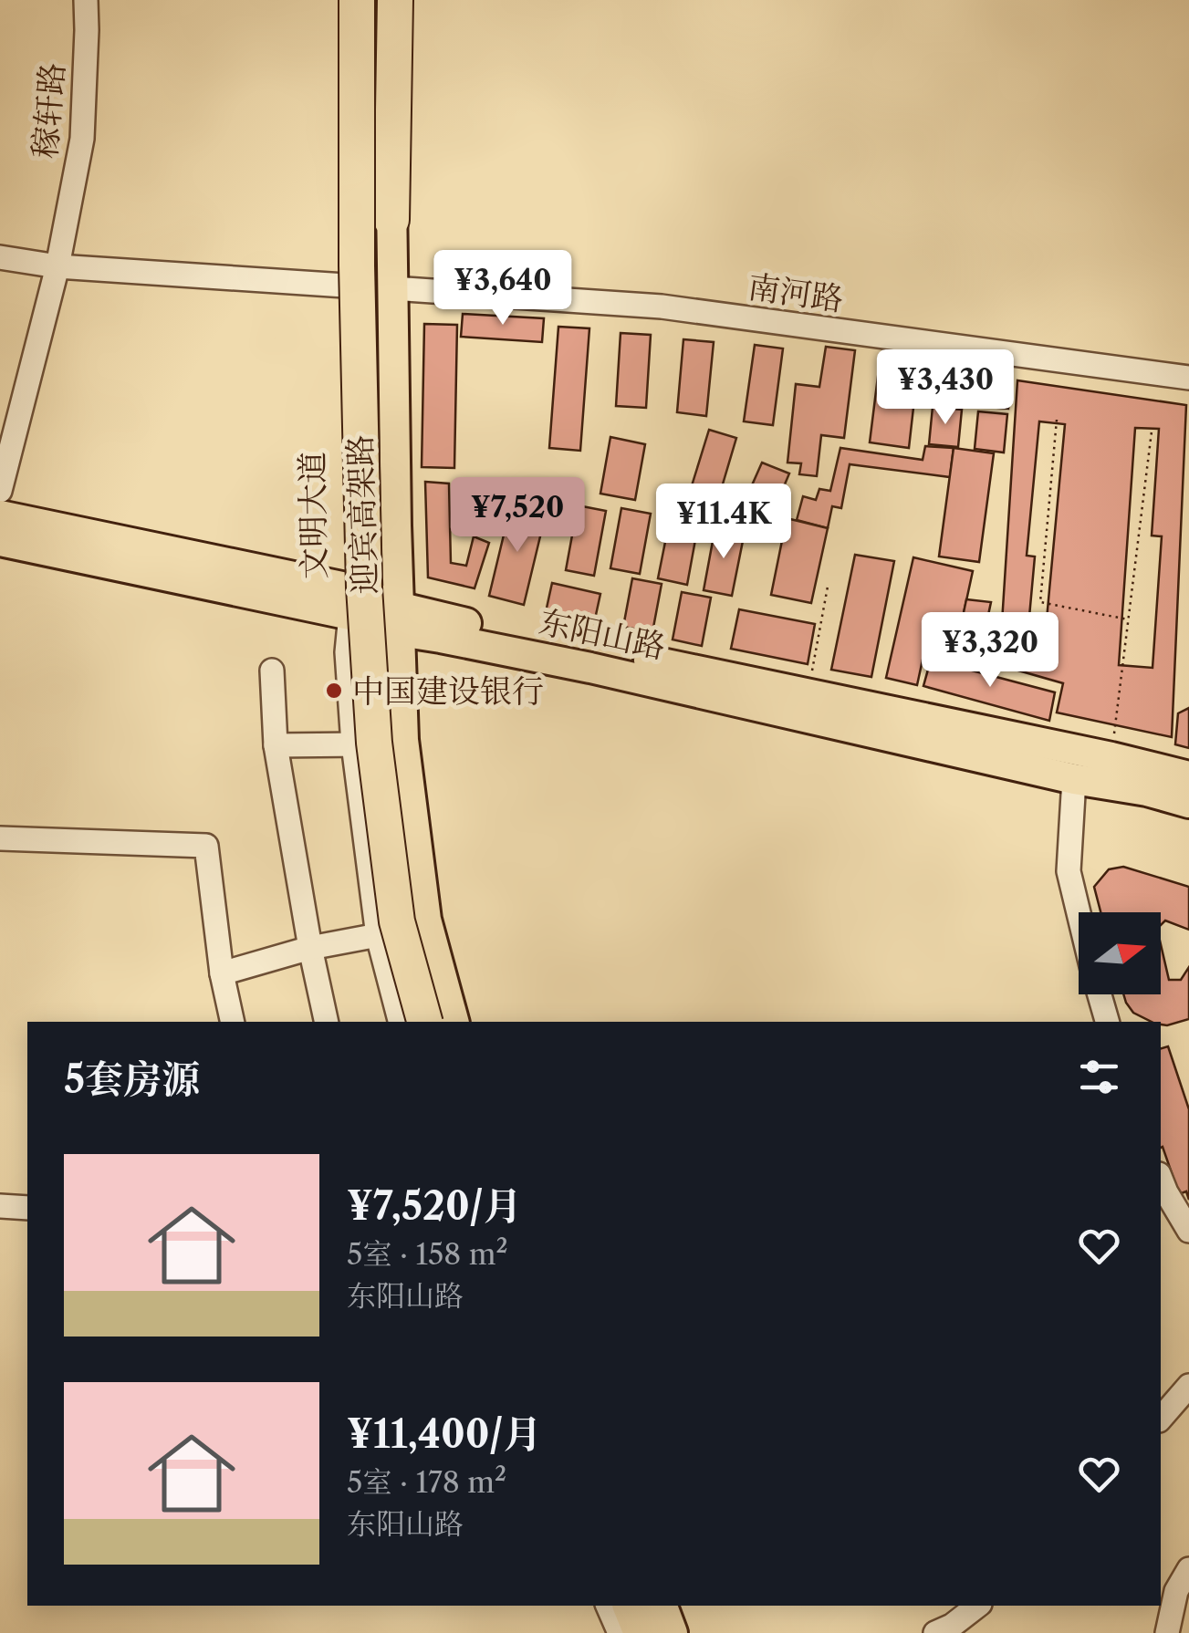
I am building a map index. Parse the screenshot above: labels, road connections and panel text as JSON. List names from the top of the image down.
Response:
{
  "streets": {
    "highway": ["迎宾高架路"],
    "main road": ["文明大道", "东阳山路"],
    "street": ["稼轩路", "南河路"]
  },
  "crossings": [
    ["文明大道", "东阳山路"]
  ],
  "places": ["中国建设银行"],
  "north": "right",
  "page": {
    "price": [
      "¥3,640",
      "¥3,430",
      "¥7,520",
      "¥11.4K",
      "¥3,320"
    ],
    "heading": "5套房源",
    "list": [
      {
        "name": "¥7,520/月",
        "note": "5室 · 158 m² · 东阳山路"
      },
      {
        "name": "¥11,400/月",
        "note": "5室 · 178 m² · 东阳山路"
      }
    ]
  }
}
